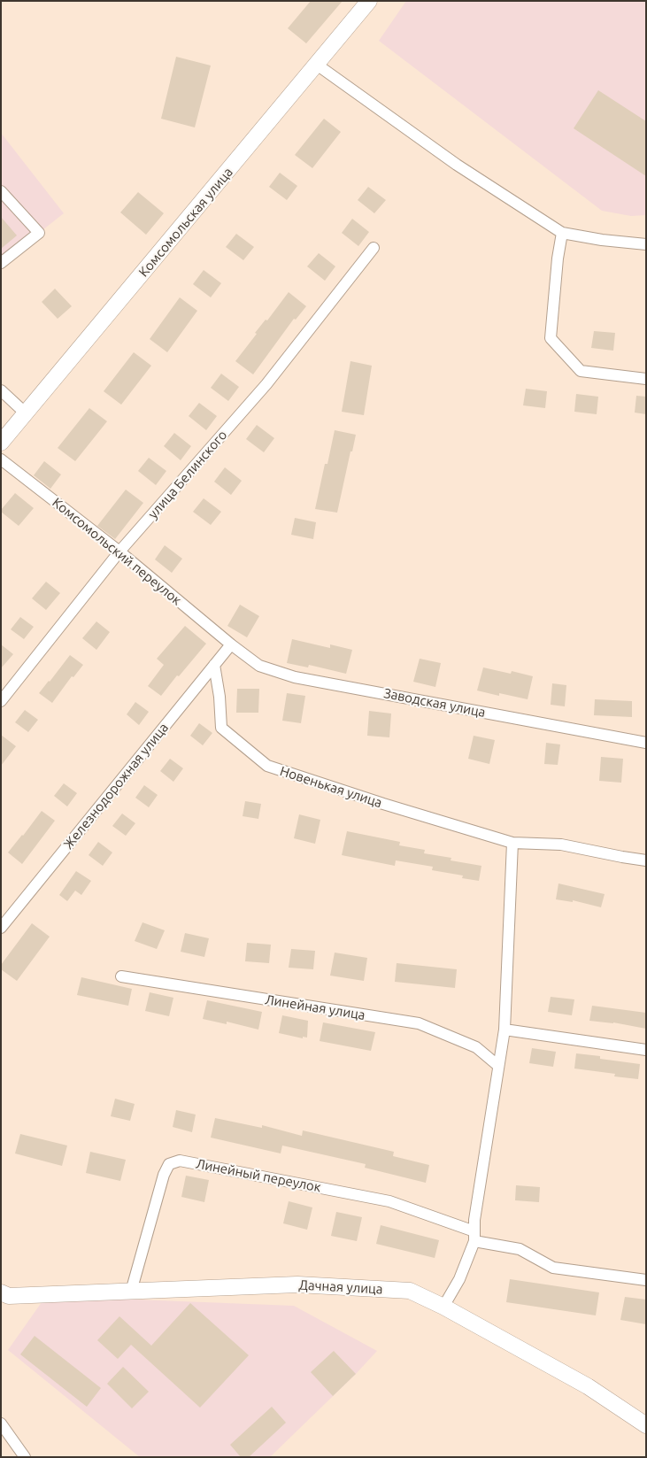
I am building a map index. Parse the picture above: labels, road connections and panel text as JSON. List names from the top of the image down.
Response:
{
  "streets": {
    "street": [
      "Комсомольская улица",
      "улица Белинского",
      "Комсомольский переулок",
      "Заводская улица",
      "Железнодорожная улица",
      "Новенькая улица",
      "Линейная улица",
      "Линейный переулок",
      "Дачная улица"
    ]
  },
  "crossings": [
    ["улица Белинского", "Комсомольский переулок"],
    ["Комсомольский переулок", "Заводская улица"],
    ["Комсомольский переулок", "Железнодорожная улица"],
    ["Заводская улица", "Железнодорожная улица"],
    ["Железнодорожная улица", "Новенькая улица"],
    ["Линейный переулок", "Дачная улица"]
  ]
}
